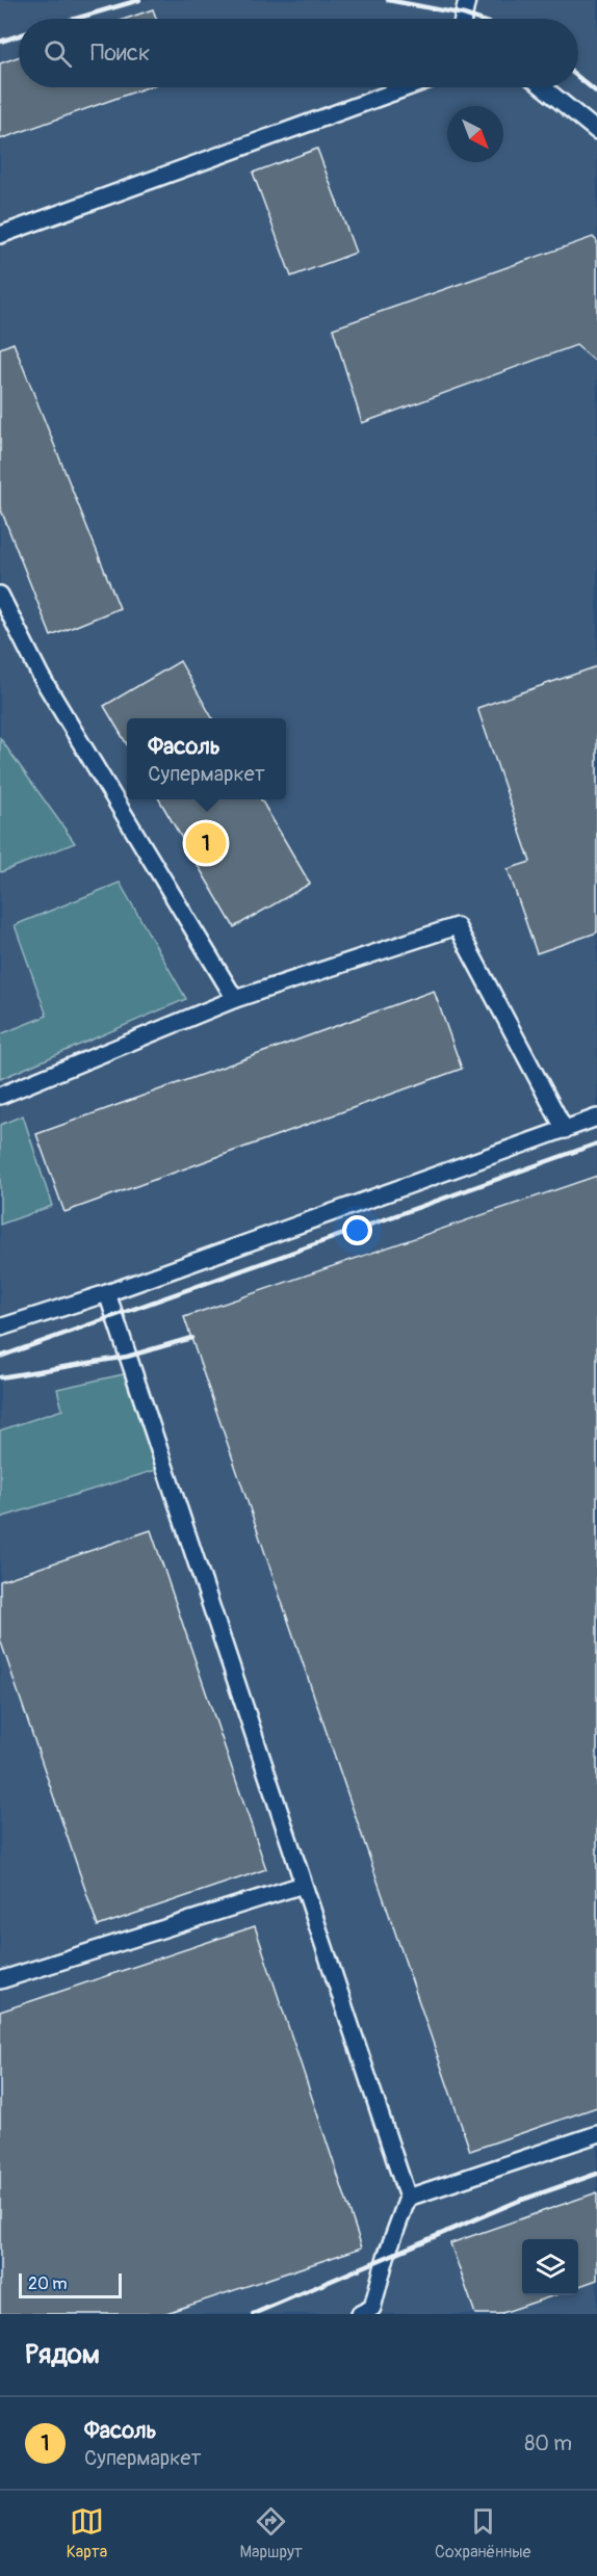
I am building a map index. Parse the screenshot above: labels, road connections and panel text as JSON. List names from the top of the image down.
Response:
{
  "scale_bar": "20 m",
  "north": "bottom right",
  "page": {
    "search": "Поиск",
    "popup": ["Фасоль", "Супермаркет"],
    "pins": "1",
    "scale": "20 m",
    "heading": "Рядом",
    "list": [
      {
        "mark": "1",
        "name": "Фасоль",
        "note": "Супермаркет",
        "value": "80 m"
      }
    ],
    "nav": ["Карта", "Маршрут", "Сохранённые"]
  }
}
